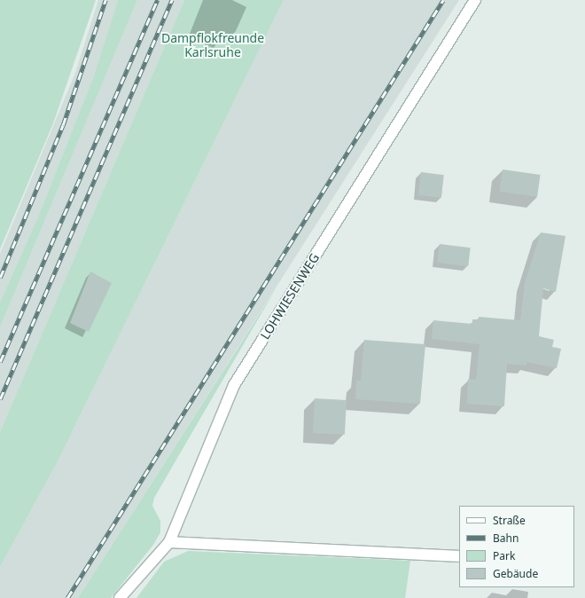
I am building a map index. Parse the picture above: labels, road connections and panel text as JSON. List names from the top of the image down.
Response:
{
  "streets": {
    "lane": ["LOHWIESENWEG"]
  },
  "parks": ["Dampflokfreunde Karlsruhe"],
  "legend": [
    "Straße",
    "Bahn",
    "Park",
    "Gebäude"
  ]
}
